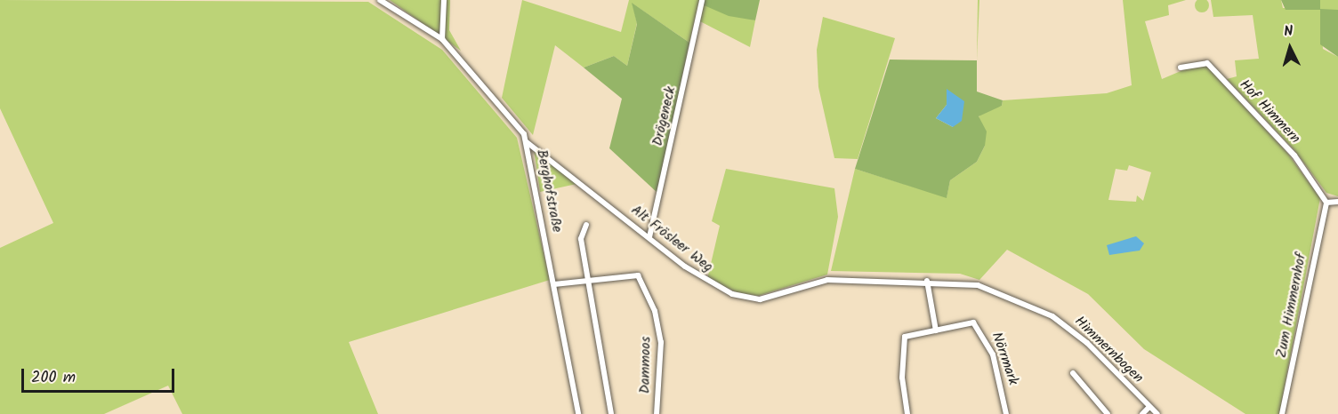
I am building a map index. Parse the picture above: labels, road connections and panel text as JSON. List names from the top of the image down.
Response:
{
  "streets": {
    "street": [
      "Hof Himmern",
      "Drögeneck",
      "Berghofstraße",
      "Alt Frösleer Weg",
      "Zum Himmernhof",
      "Himmernbogen",
      "Nörrmark",
      "Dammoos"
    ]
  },
  "crossings": [
    ["Hof Himmern", "Zum Himmernhof"],
    ["Drögeneck", "Alt Frösleer Weg"],
    ["Berghofstraße", "Alt Frösleer Weg"],
    ["Berghofstraße", "Dammoos"],
    ["Alt Frösleer Weg", "Himmernbogen"]
  ],
  "scale_bar": "200 m",
  "north": "top"
}
